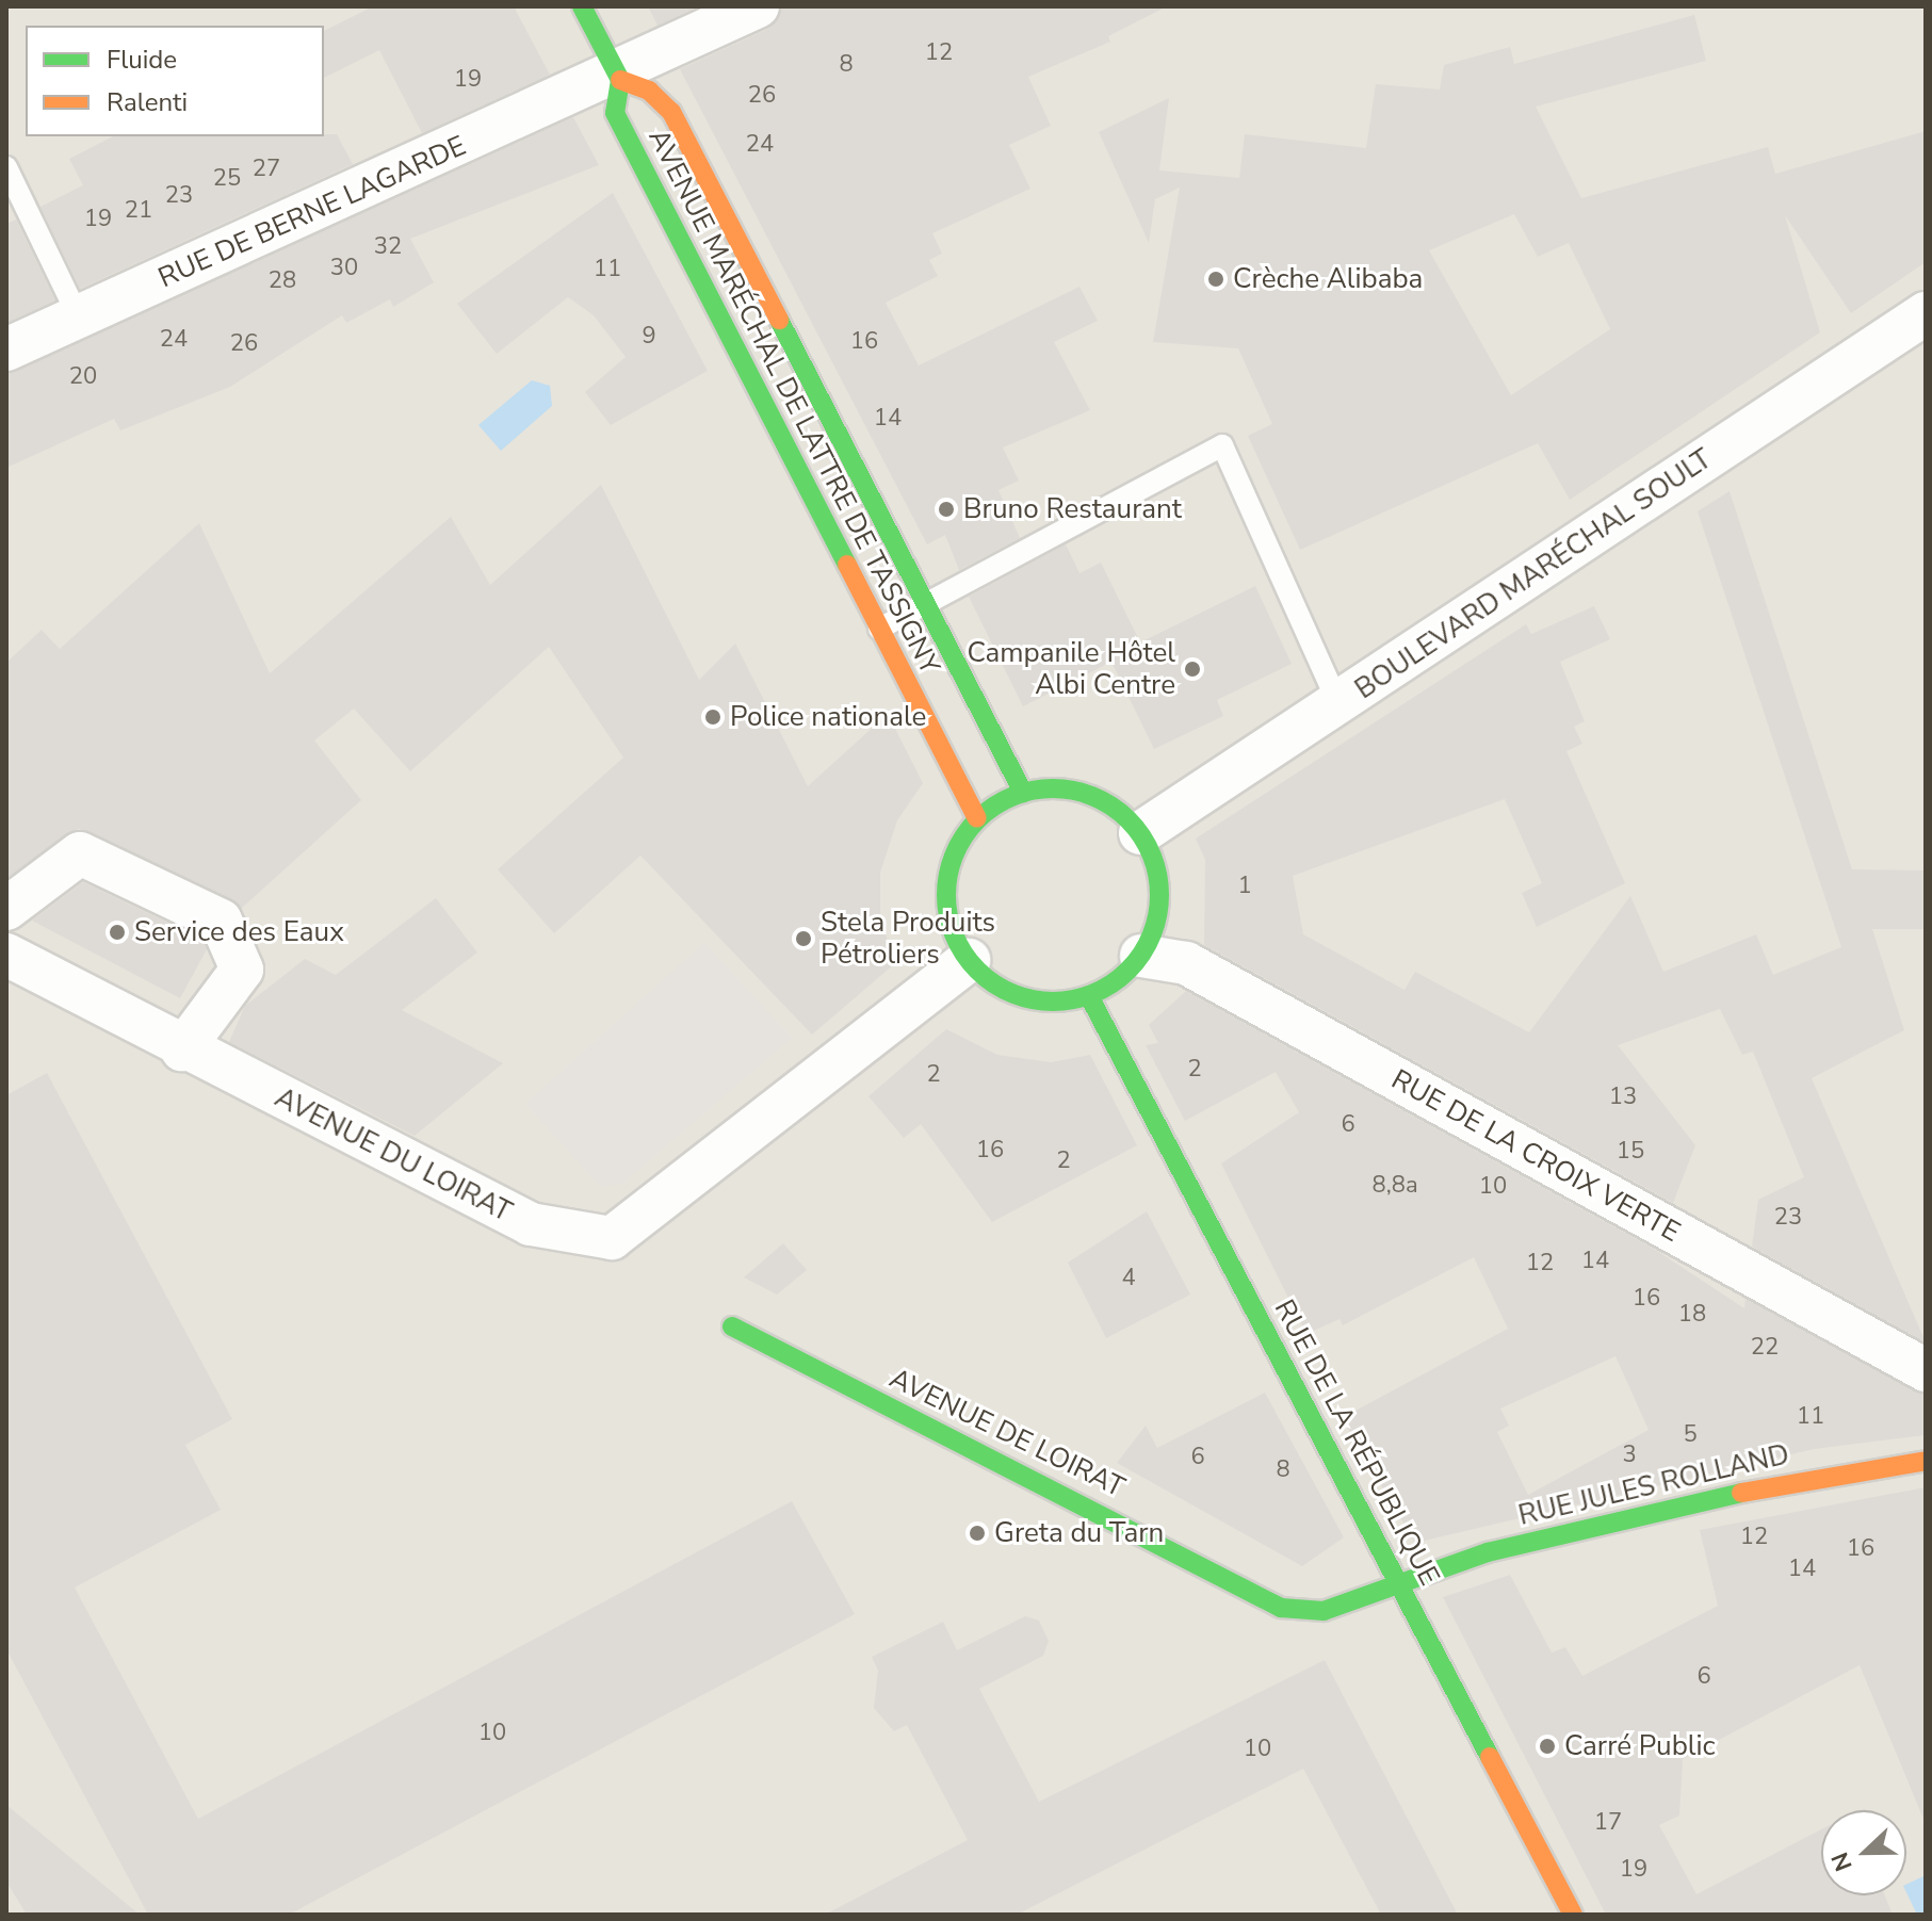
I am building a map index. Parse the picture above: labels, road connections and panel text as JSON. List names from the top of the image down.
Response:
{
  "streets": {
    "main road": [
      "AVENUE MARÉCHAL DE LATTRE DE TASSIGNY",
      "AVENUE DE LOIRAT",
      "RUE DE LA RÉPUBLIQUE",
      "RUE JULES ROLLAND"
    ],
    "street": [
      "RUE DE BERNE LAGARDE",
      "BOULEVARD MARÉCHAL SOULT",
      "AVENUE DU LOIRAT",
      "RUE DE LA CROIX VERTE"
    ]
  },
  "crossings": [
    ["RUE DE BERNE LAGARDE", "AVENUE MARÉCHAL DE LATTRE DE TASSIGNY"],
    ["AVENUE MARÉCHAL DE LATTRE DE TASSIGNY", "BOULEVARD MARÉCHAL SOULT"],
    ["AVENUE MARÉCHAL DE LATTRE DE TASSIGNY", "AVENUE DU LOIRAT"],
    ["AVENUE MARÉCHAL DE LATTRE DE TASSIGNY", "RUE DE LA CROIX VERTE"],
    ["AVENUE MARÉCHAL DE LATTRE DE TASSIGNY", "RUE DE LA RÉPUBLIQUE"],
    ["BOULEVARD MARÉCHAL SOULT", "AVENUE DU LOIRAT"],
    ["BOULEVARD MARÉCHAL SOULT", "RUE DE LA CROIX VERTE"],
    ["BOULEVARD MARÉCHAL SOULT", "RUE DE LA RÉPUBLIQUE"],
    ["AVENUE DU LOIRAT", "RUE DE LA CROIX VERTE"],
    ["AVENUE DU LOIRAT", "RUE DE LA RÉPUBLIQUE"],
    ["RUE DE LA CROIX VERTE", "RUE DE LA RÉPUBLIQUE"],
    ["AVENUE DE LOIRAT", "RUE DE LA RÉPUBLIQUE"],
    ["AVENUE DE LOIRAT", "RUE JULES ROLLAND"],
    ["RUE DE LA RÉPUBLIQUE", "RUE JULES ROLLAND"]
  ],
  "places": [
    "Crèche Alibaba",
    "Bruno Restaurant",
    "Campanile Hôtel Albi Centre",
    "Police nationale",
    "Service des Eaux",
    "Stela Produits Pétroliers",
    "Greta du Tarn",
    "Carré Public"
  ],
  "house_numbers": [
    "12",
    "8",
    "19",
    "26",
    "24",
    "27",
    "25",
    "23",
    "21",
    "19",
    "32",
    "30",
    "11",
    "28",
    "9",
    "24",
    "16",
    "26",
    "20",
    "14",
    "1",
    "2",
    "2",
    "13",
    "6",
    "16",
    "15",
    "2",
    "8,8a",
    "10",
    "23",
    "14",
    "12",
    "4",
    "16",
    "18",
    "22",
    "11",
    "5",
    "3",
    "6",
    "8",
    "12",
    "16",
    "14",
    "6",
    "10",
    "10",
    "17",
    "19"
  ],
  "legend": ["Fluide", "Ralenti"],
  "north": "left"
}
